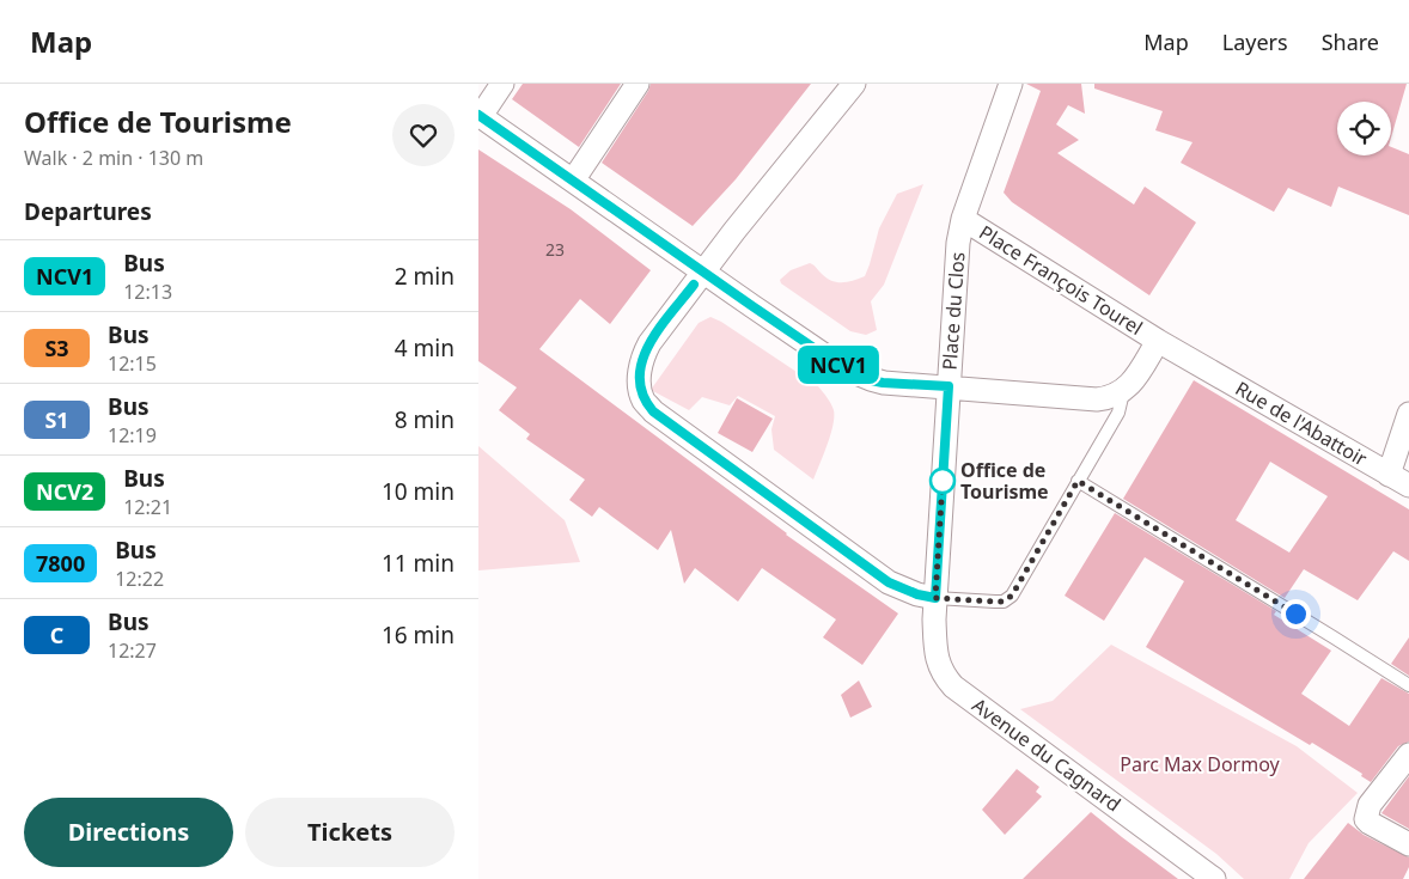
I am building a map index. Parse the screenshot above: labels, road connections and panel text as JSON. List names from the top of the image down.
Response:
{
  "streets": {
    "street": [
      "Place François Tourel",
      "Place du Clos",
      "Rue de l'Abattoir",
      "Avenue du Cagnard"
    ]
  },
  "crossings": [
    ["Place François Tourel", "Place du Clos"],
    ["Place François Tourel", "Rue de l'Abattoir"]
  ],
  "parks": ["Parc Max Dormoy"],
  "places": ["Office de Tourisme"],
  "lines": ["bus line NCV1"],
  "house_numbers": ["23"],
  "page": {
    "header": "Map",
    "nav": ["Map", "Layers", "Share"],
    "heading": [
      ["Office de Tourisme", "Walk · 2 min · 130 m"],
      "Departures"
    ],
    "on_map": "NCV1",
    "list": [
      {
        "mark": "NCV1",
        "name": "Bus",
        "note": "12:13",
        "value": "2 min"
      },
      {
        "mark": "S3",
        "name": "Bus",
        "note": "12:15",
        "value": "4 min"
      },
      {
        "mark": "S1",
        "name": "Bus",
        "note": "12:19",
        "value": "8 min"
      },
      {
        "mark": "NCV2",
        "name": "Bus",
        "note": "12:21",
        "value": "10 min"
      },
      {
        "mark": "7800",
        "name": "Bus",
        "note": "12:22",
        "value": "11 min"
      },
      {
        "mark": "C",
        "name": "Bus",
        "note": "12:27",
        "value": "16 min"
      }
    ],
    "buttons": ["Directions", "Tickets"]
  }
}
